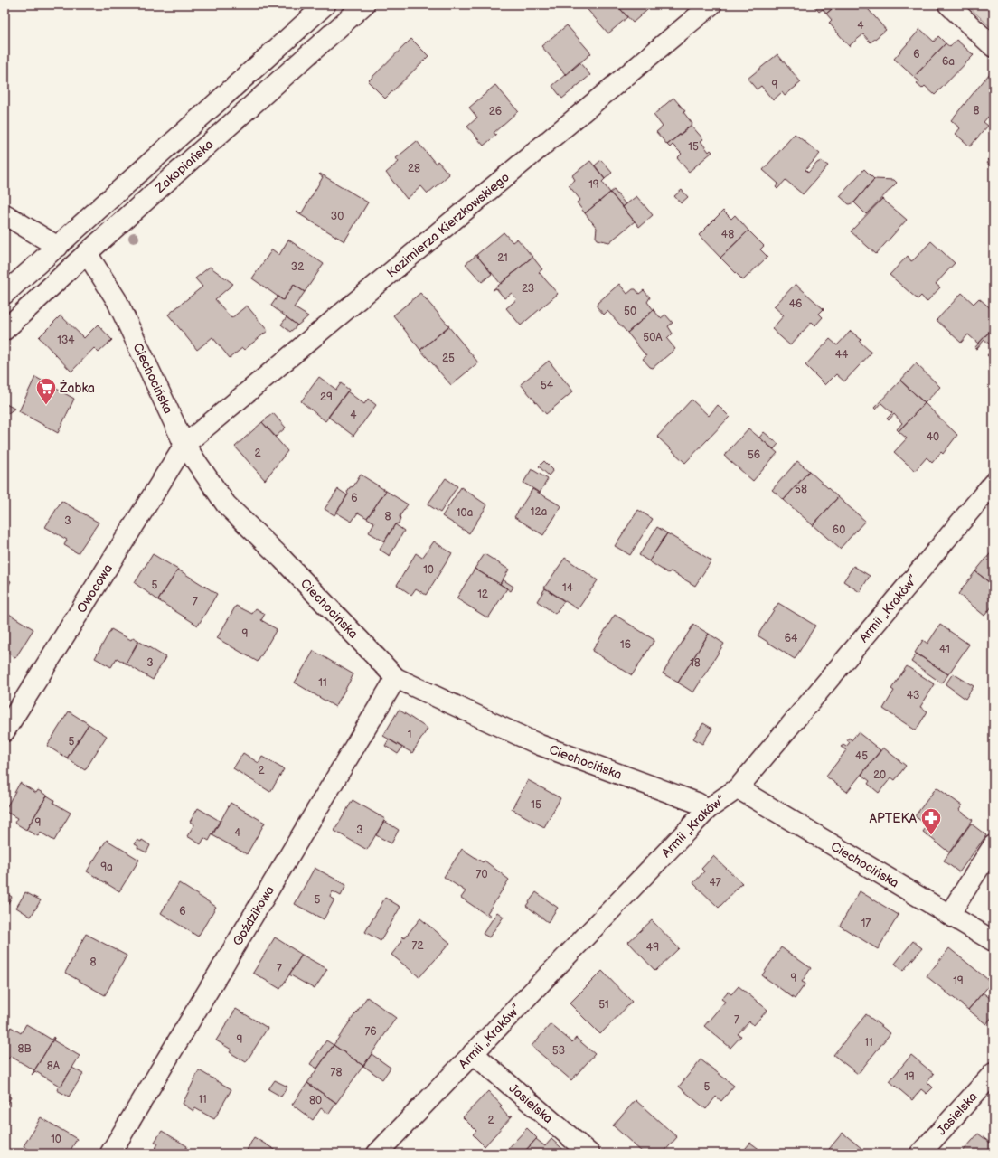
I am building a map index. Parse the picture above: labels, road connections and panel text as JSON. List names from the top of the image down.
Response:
{
  "streets": {
    "street": [
      "Zakopiańska",
      "Kazimierza Kierzkowskiego",
      "Ciechocińska",
      "Owocowa",
      "Armii „Kraków”",
      "Goździkowa",
      "Jasielska"
    ]
  },
  "crossings": [
    ["Zakopiańska", "Ciechocińska"],
    ["Kazimierza Kierzkowskiego", "Ciechocińska"],
    ["Kazimierza Kierzkowskiego", "Owocowa"],
    ["Ciechocińska", "Owocowa"],
    ["Ciechocińska", "Armii „Kraków”"],
    ["Ciechocińska", "Goździkowa"],
    ["Armii „Kraków”", "Jasielska"]
  ],
  "places": {
    "supermarket": ["Żabka"],
    "pharmacy": ["APTEKA"]
  },
  "house_numbers": [
    "4",
    "6",
    "6a",
    "9",
    "8",
    "26",
    "15",
    "28",
    "19",
    "30",
    "48",
    "21",
    "32",
    "23",
    "46",
    "50",
    "50A",
    "134",
    "44",
    "25",
    "54",
    "29",
    "4",
    "40",
    "2",
    "56",
    "58",
    "6",
    "12a",
    "10a",
    "8",
    "3",
    "60",
    "10",
    "5",
    "14",
    "12",
    "7",
    "9",
    "64",
    "16",
    "41",
    "3",
    "18",
    "11",
    "43",
    "1",
    "5",
    "45",
    "2",
    "20",
    "15",
    "9",
    "3",
    "4",
    "9a",
    "70",
    "47",
    "5",
    "6",
    "17",
    "72",
    "49",
    "8",
    "7",
    "9",
    "19",
    "51",
    "7",
    "76",
    "9",
    "11",
    "8B",
    "53",
    "8A",
    "78",
    "19",
    "5",
    "11",
    "80",
    "2",
    "10"
  ]
}
